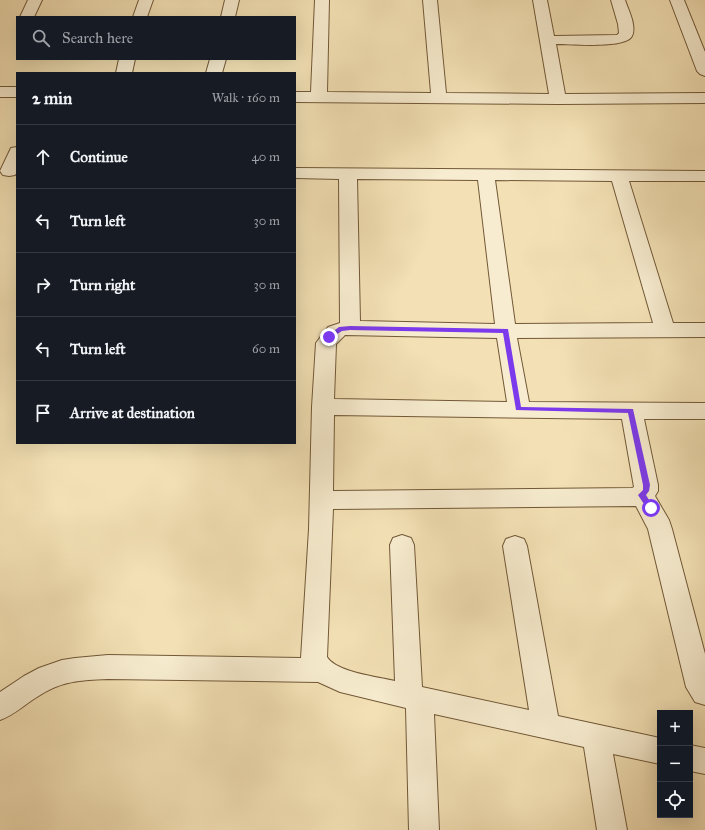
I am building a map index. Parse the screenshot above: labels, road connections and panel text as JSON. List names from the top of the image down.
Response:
{
  "page": {
    "search": "Search here",
    "heading": ["2 min", "Walk · 160 m"],
    "list": [
      ["Continue", "40 m"],
      ["Turn left", "30 m"],
      ["Turn right", "30 m"],
      ["Turn left", "60 m"],
      "Arrive at destination"
    ],
    "map_buttons": ["+", "−"]
  }
}
